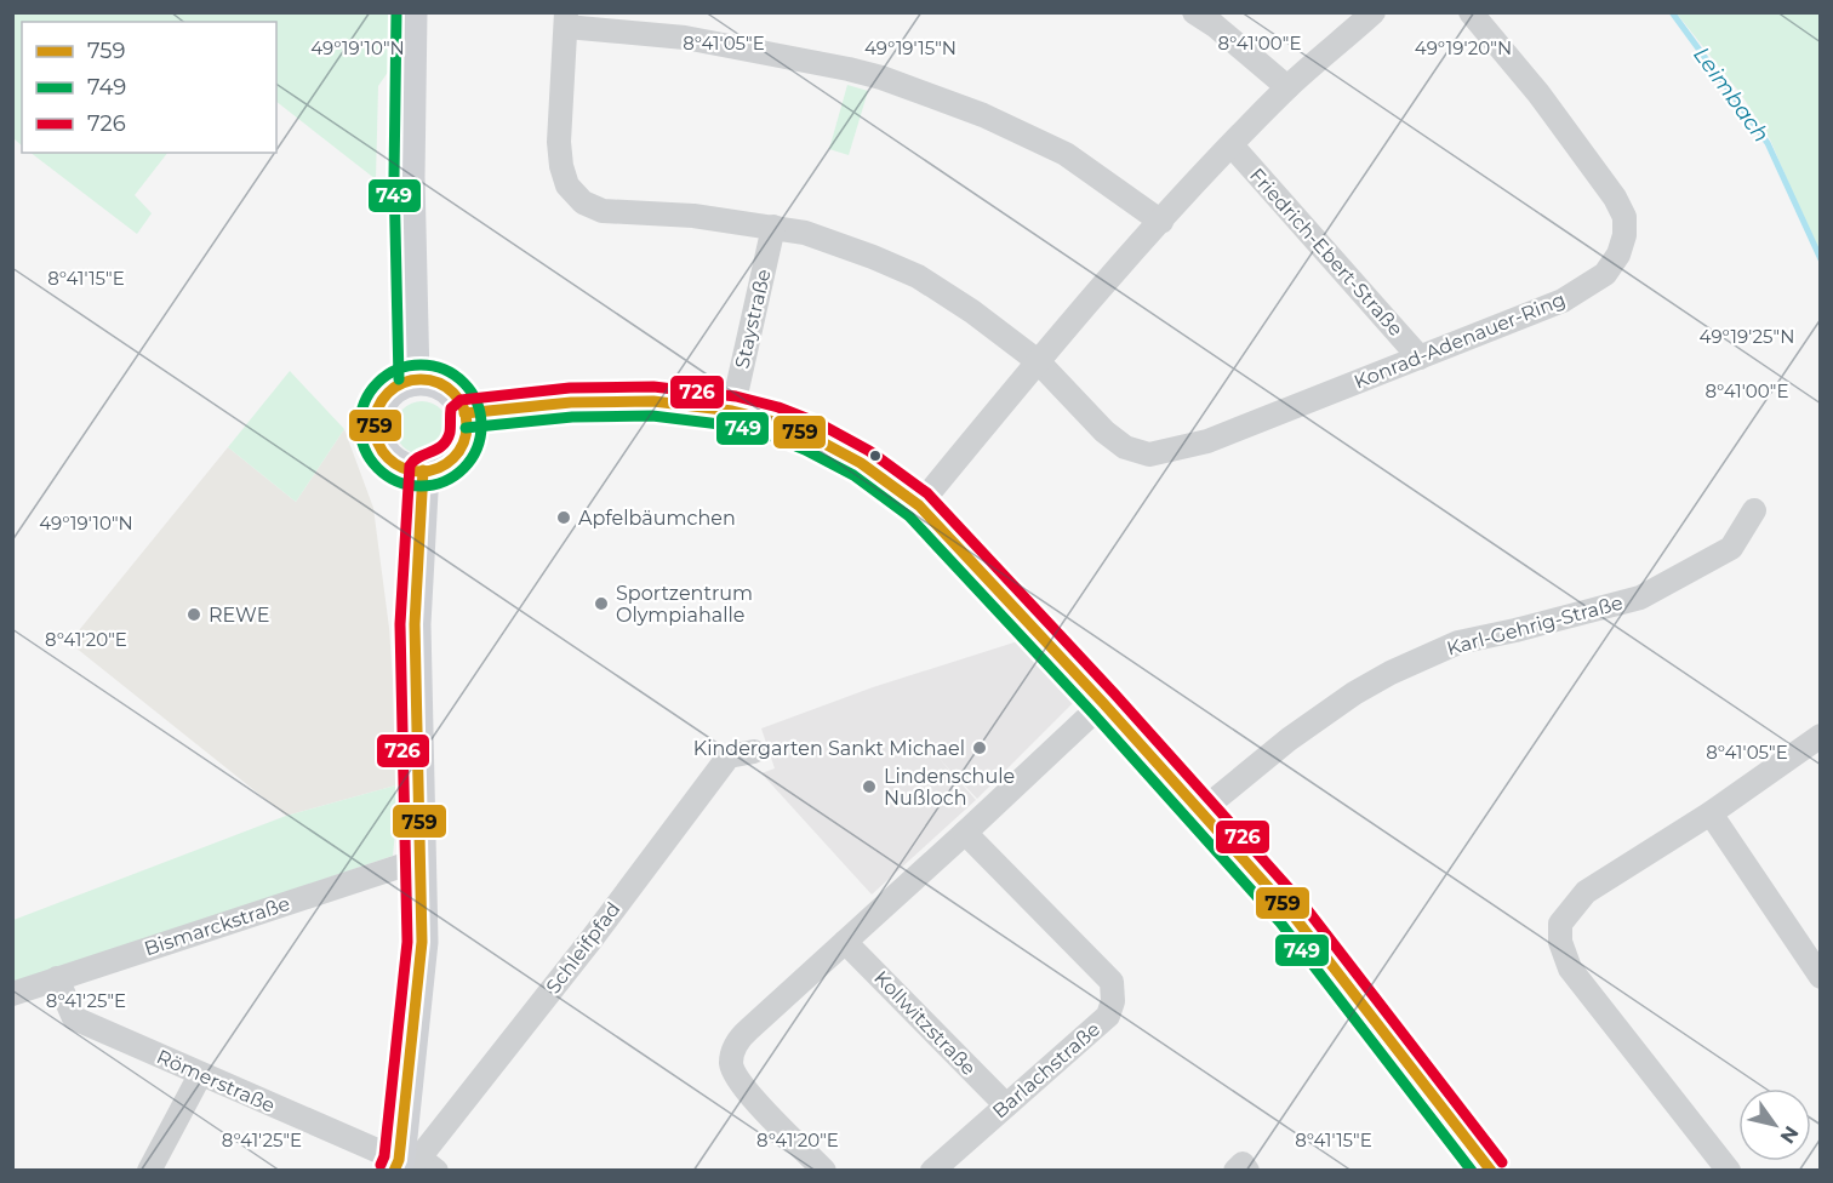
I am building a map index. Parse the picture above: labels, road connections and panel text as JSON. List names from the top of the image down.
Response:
{
  "streets": {
    "street": [
      "Friedrich-Ebert-Straße",
      "Staystraße",
      "Konrad-Adenauer-Ring",
      "Karl-Gehrig-Straße",
      "Bismarckstraße",
      "Schleifpfad",
      "Kollwitzstraße",
      "Barlachstraße",
      "Römerstraße"
    ]
  },
  "crossings": [
    ["Friedrich-Ebert-Straße", "Konrad-Adenauer-Ring"],
    ["Staystraße", "Konrad-Adenauer-Ring"],
    ["Bismarckstraße", "Römerstraße"],
    ["Schleifpfad", "Römerstraße"],
    ["Kollwitzstraße", "Barlachstraße"]
  ],
  "water": ["Leimbach"],
  "places": [
    "Apfelbäumchen",
    "Sportzentrum Olympiahalle",
    "REWE",
    "Kindergarten Sankt Michael",
    "Lindenschule Nußloch"
  ],
  "lines": ["transit line 749", "transit line 759", "transit line 726"],
  "legend": ["759", "749", "726"],
  "north": "bottom right",
  "coordinates": [
    "8°41'05\"E",
    "8°41'00\"E",
    "49°19'10\"N",
    "49°19'15\"N",
    "49°19'20\"N",
    "8°41'15\"E",
    "49°19'25\"N",
    "8°41'20\"E",
    "8°41'25\"E"
  ]
}
